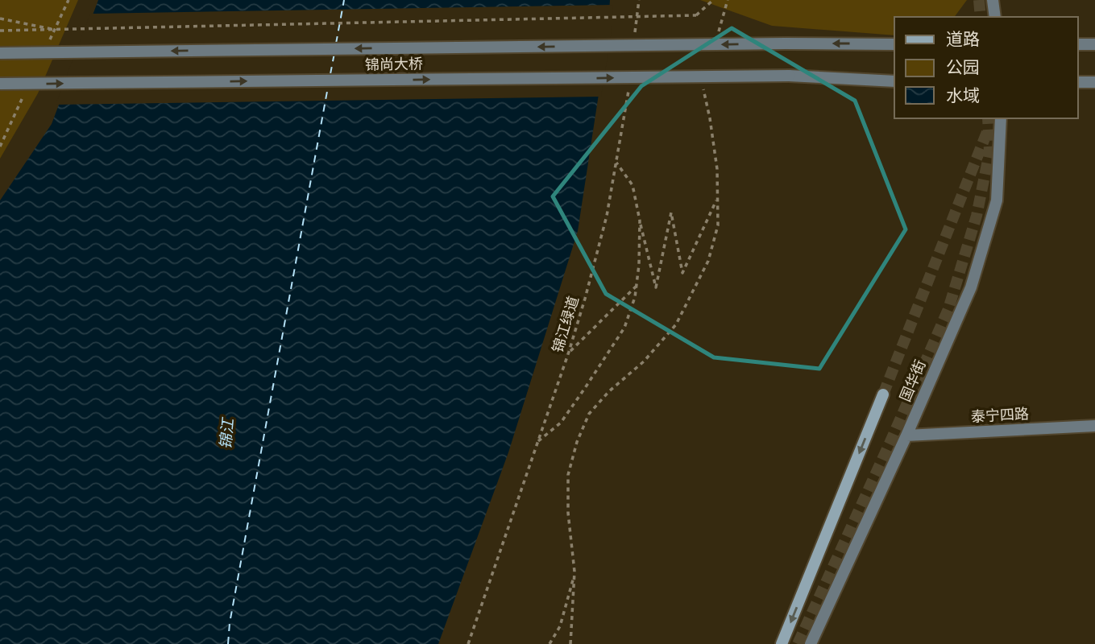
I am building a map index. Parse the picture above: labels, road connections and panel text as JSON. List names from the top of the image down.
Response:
{
  "streets": {
    "street": ["锦尚大桥", "国华街", "泰宁四路"],
    "path": ["锦江绿道"]
  },
  "crossings": [
    ["国华街", "泰宁四路"]
  ],
  "water": ["锦江"],
  "legend": ["道路", "公园", "水域"]
}
